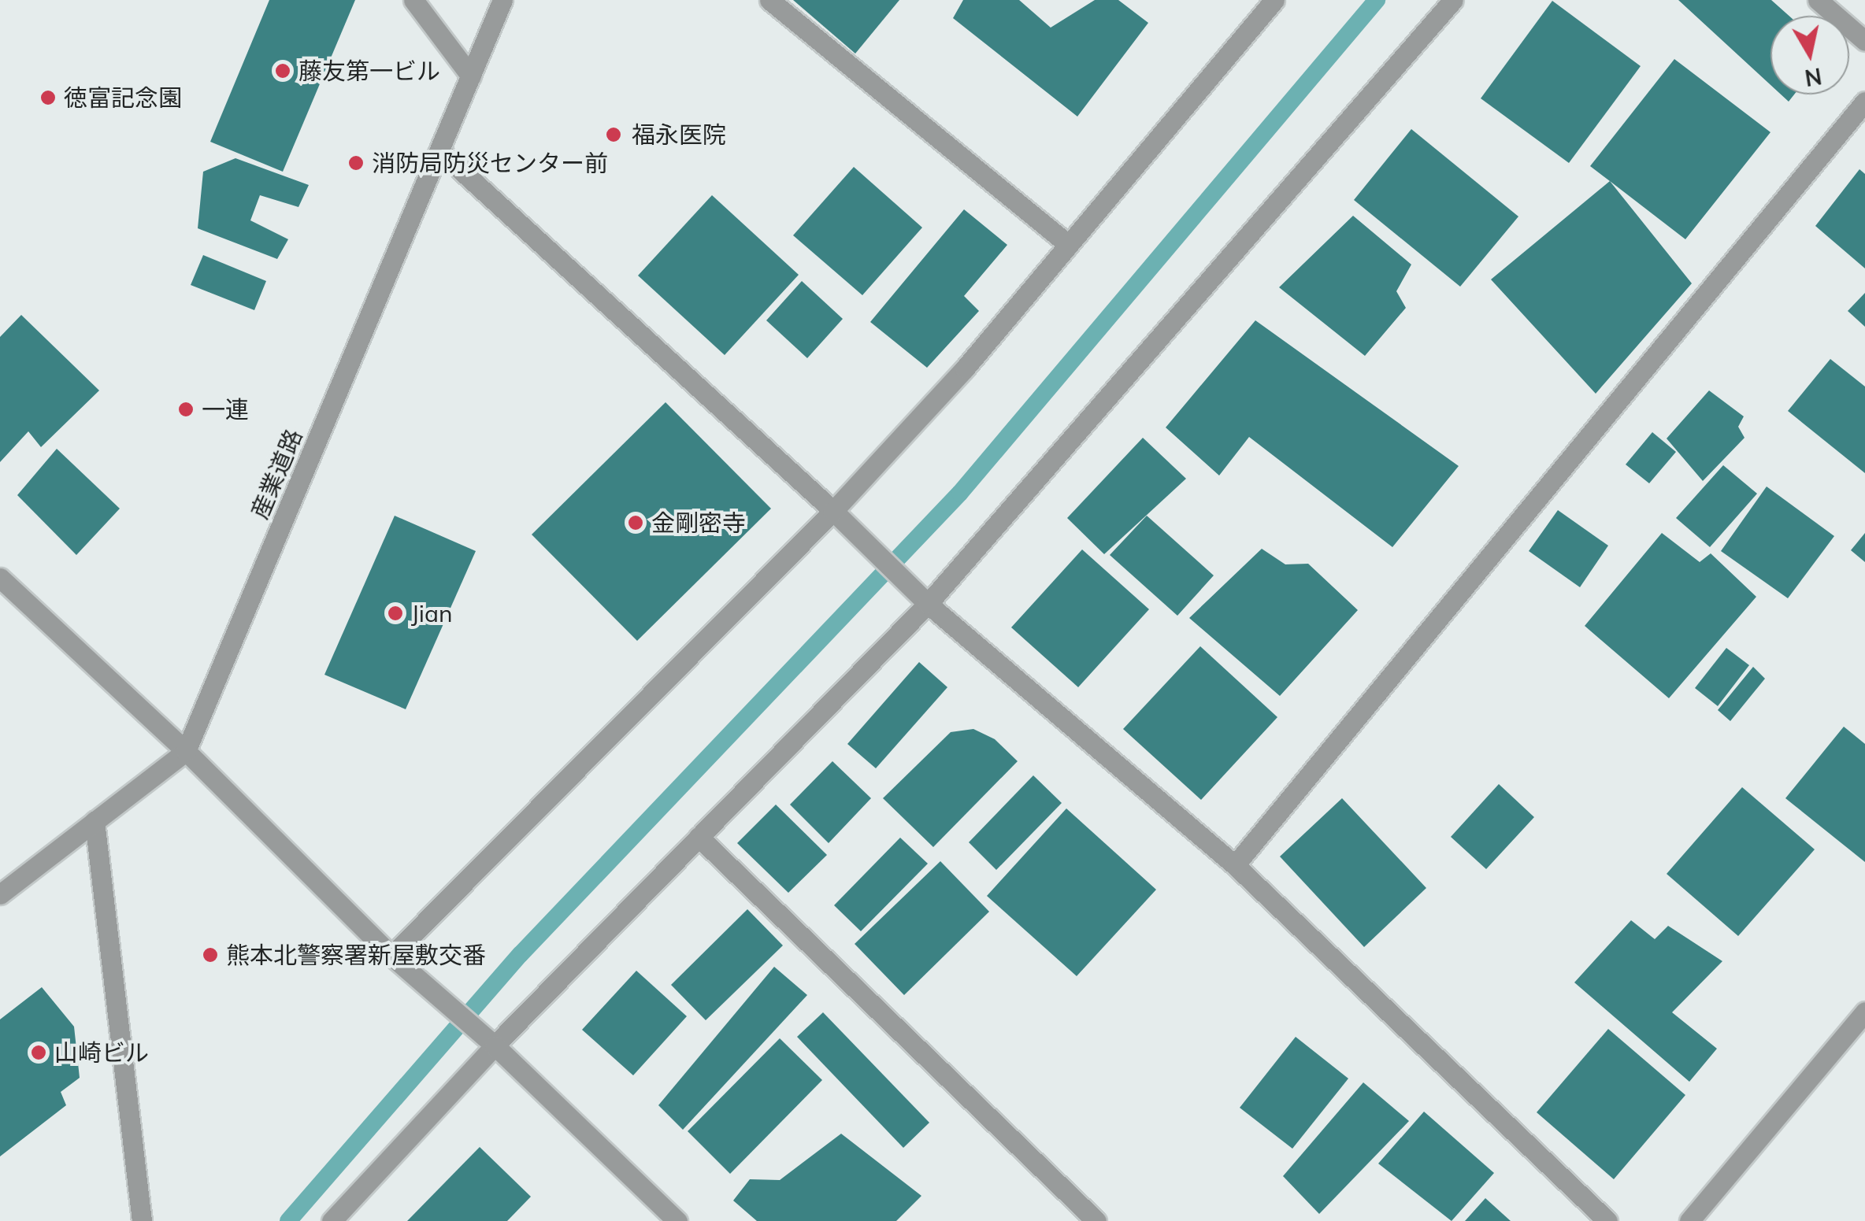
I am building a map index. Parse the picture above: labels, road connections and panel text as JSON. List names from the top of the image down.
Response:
{
  "streets": {
    "street": ["産業道路"]
  },
  "places": [
    "藤友第一ビル",
    "徳富記念園",
    "福永医院",
    "消防局防災センター前",
    "一連",
    "金剛密寺",
    "Jian",
    "熊本北警察署新屋敷交番",
    "山崎ビル"
  ],
  "north": "bottom"
}
